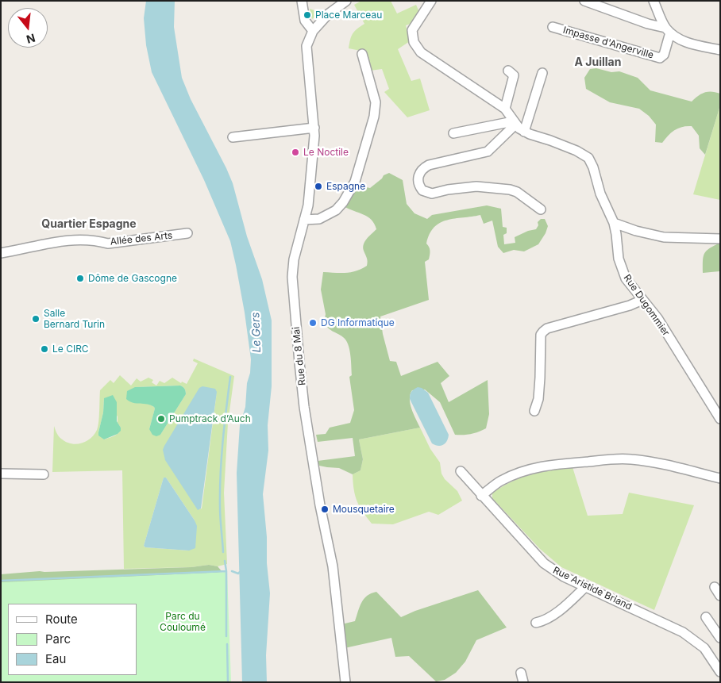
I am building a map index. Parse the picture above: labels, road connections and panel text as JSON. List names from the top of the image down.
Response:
{
  "streets": {
    "street": [
      "Impasse d'Angerville",
      "Allée des Arts",
      "Rue Dugommier",
      "Rue du 8 Mai",
      "Rue Aristide Briand"
    ]
  },
  "districts": ["A Juillan", "Quartier Espagne"],
  "water": ["Le Gers"],
  "parks": ["Parc du Couloumé"],
  "places": [
    "Place Marceau",
    "Le Noctile",
    "Espagne",
    "Dôme de Gascogne",
    "Salle Bernard Turin",
    "DG Informatique",
    "Le CIRC",
    "Pumptrack d’Auch",
    "Mousquetaire"
  ],
  "legend": ["Route", "Parc", "Eau"],
  "north": "bottom"
}
